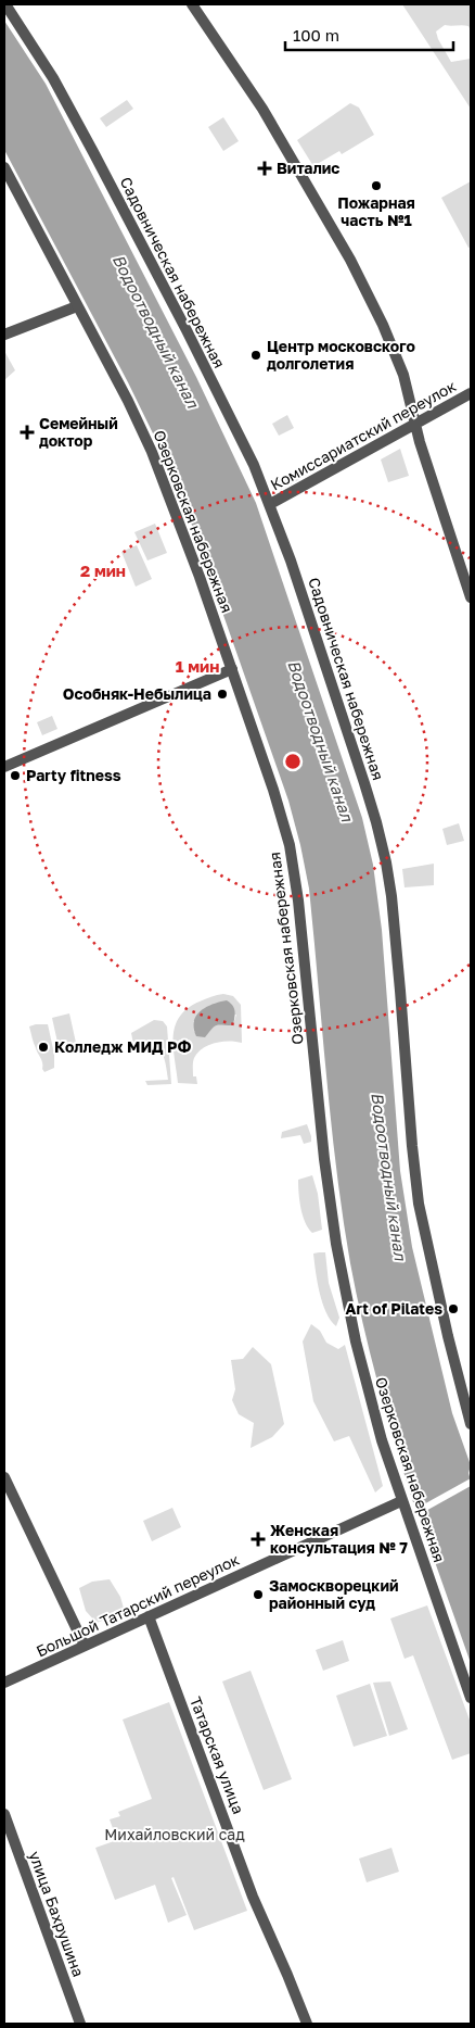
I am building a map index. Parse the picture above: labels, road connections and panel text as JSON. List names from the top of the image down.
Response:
{
  "streets": {
    "street": [
      "Садовническая набережная",
      "Комиссариатский переулок",
      "Озерковская набережная",
      "Большой Татарский переулок",
      "Татарская улица",
      "улица Бахрушина"
    ]
  },
  "crossings": [
    ["Садовническая набережная", "Комиссариатский переулок"],
    ["Озерковская набережная", "Большой Татарский переулок"],
    ["Большой Татарский переулок", "Татарская улица"]
  ],
  "water": ["Водоотводный канал"],
  "parks": ["Михайловский сад"],
  "places": {
    "health": ["Виталис", "Семейный доктор", "Женская консультация № 7"],
    "other": [
      "Пожарная часть №1",
      "Центр московского долголетия",
      "Особняк-Небылица",
      "Party fitness",
      "Колледж МИД РФ",
      "Art of Pilates",
      "Замоскворецкий районный суд"
    ]
  },
  "scale_bar": "100 m",
  "rings": ["2 мин", "1 мин"]
}
